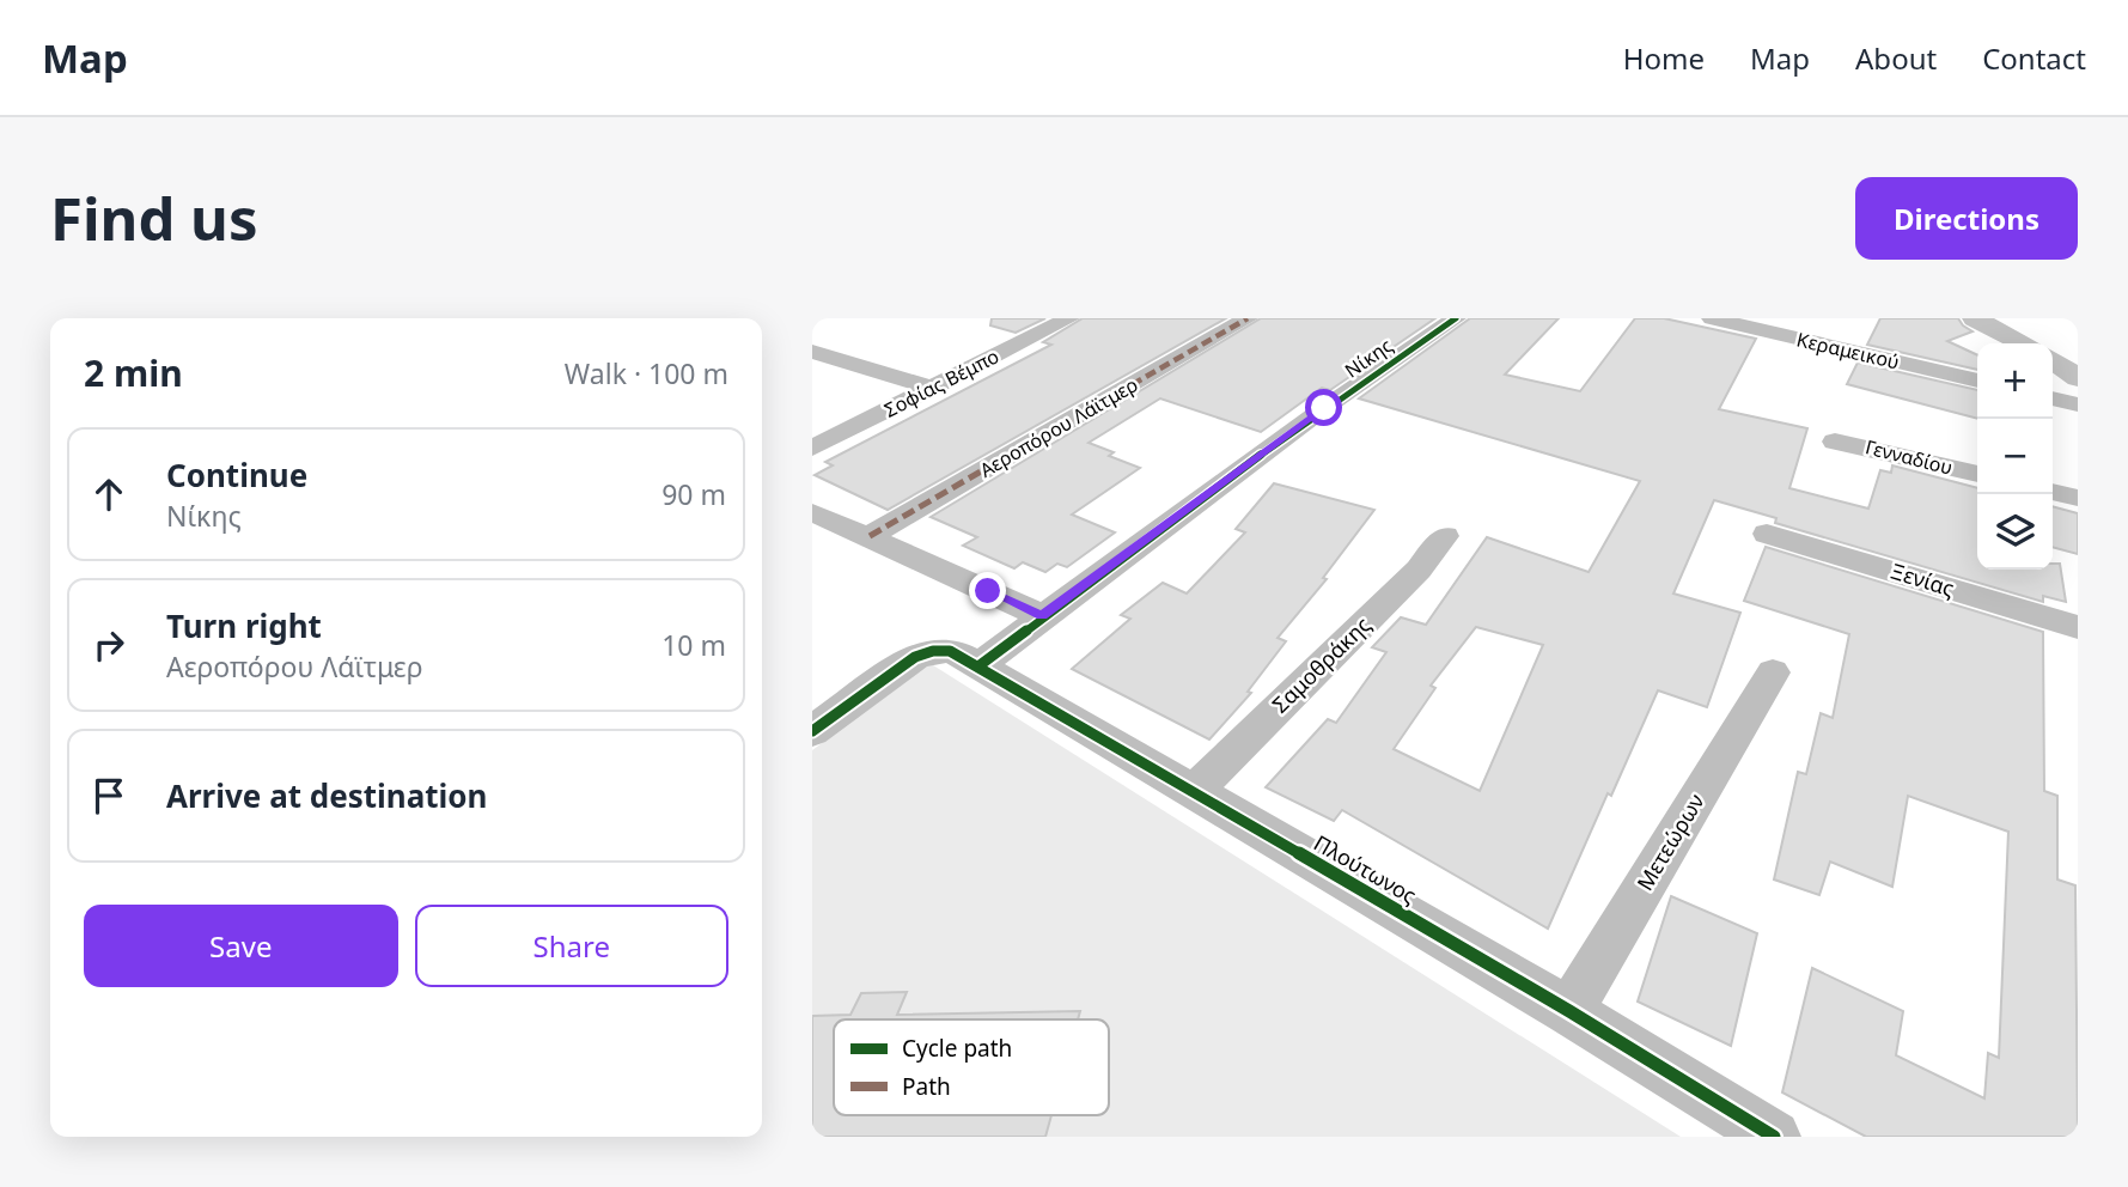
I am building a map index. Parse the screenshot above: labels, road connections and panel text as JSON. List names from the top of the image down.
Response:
{
  "streets": {
    "street": [
      "Κεραμεικού",
      "Νίκης",
      "Σοφίας Βέμπο",
      "Αεροπόρου Λάϊτμερ",
      "Γενναδίου",
      "Ξενίας",
      "Σαμοθράκης",
      "Μετεώρων",
      "Πλούτωνος"
    ]
  },
  "crossings": [
    ["Νίκης", "Πλούτωνος"],
    ["Σαμοθράκης", "Πλούτωνος"],
    ["Μετεώρων", "Πλούτωνος"]
  ],
  "legend": ["Cycle path", "Path"],
  "page": {
    "header": "Map",
    "nav": [
      "Home",
      "Map",
      "About",
      "Contact"
    ],
    "buttons": [
      "Directions",
      ["Save", "Share"]
    ],
    "title": "Find us",
    "heading": ["2 min", "Walk · 100 m"],
    "map_buttons": ["+", "−"],
    "list": [
      ["Continue", "Νίκης", "90 m"],
      ["Turn right", "Αεροπόρου Λάϊτμερ", "10 m"],
      "Arrive at destination"
    ]
  }
}
